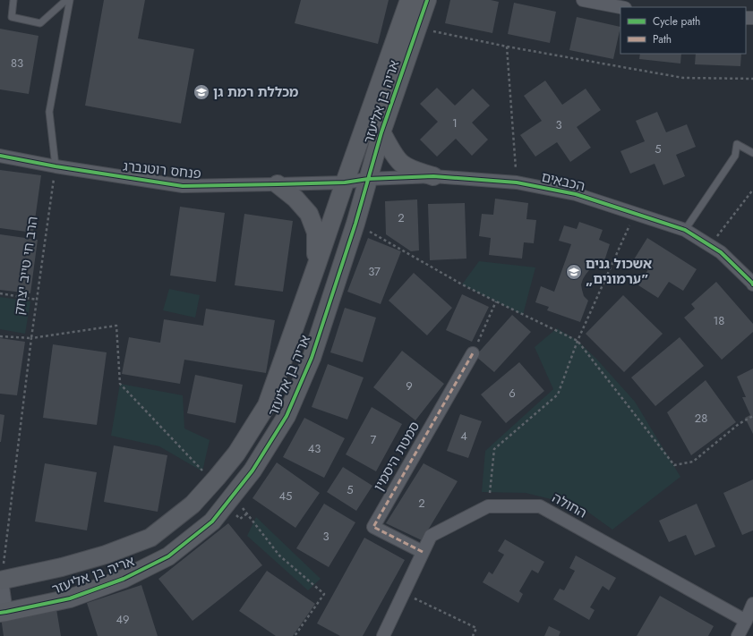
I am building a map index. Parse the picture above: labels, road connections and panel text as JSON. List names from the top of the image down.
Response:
{
  "streets": {
    "street": [
      "אריה בן אליעזר",
      "פנחס רוטנברג",
      "הכבאים",
      "סמטת היסמין",
      "החולה"
    ],
    "path": ["הרב חי טייב יצחק"]
  },
  "crossings": [
    ["אריה בן אליעזר", "פנחס רוטנברג"],
    ["אריה בן אליעזר", "הכבאים"],
    ["אריה בן אליעזר", "הרב חי טייב יצחק"],
    ["פנחס רוטנברג", "הכבאים"],
    ["פנחס רוטנברג", "הרב חי טייב יצחק"],
    ["סמטת היסמין", "החולה"]
  ],
  "places": {
    "school or university": ["מכללת רמת גן", "אשכול גנים „ערמונים”"]
  },
  "house_numbers": [
    "83",
    "1",
    "3",
    "5",
    "2",
    "37",
    "18",
    "9",
    "6",
    "28",
    "4",
    "7",
    "43",
    "5",
    "45",
    "2",
    "3",
    "49"
  ],
  "legend": ["Cycle path", "Path"]
}
